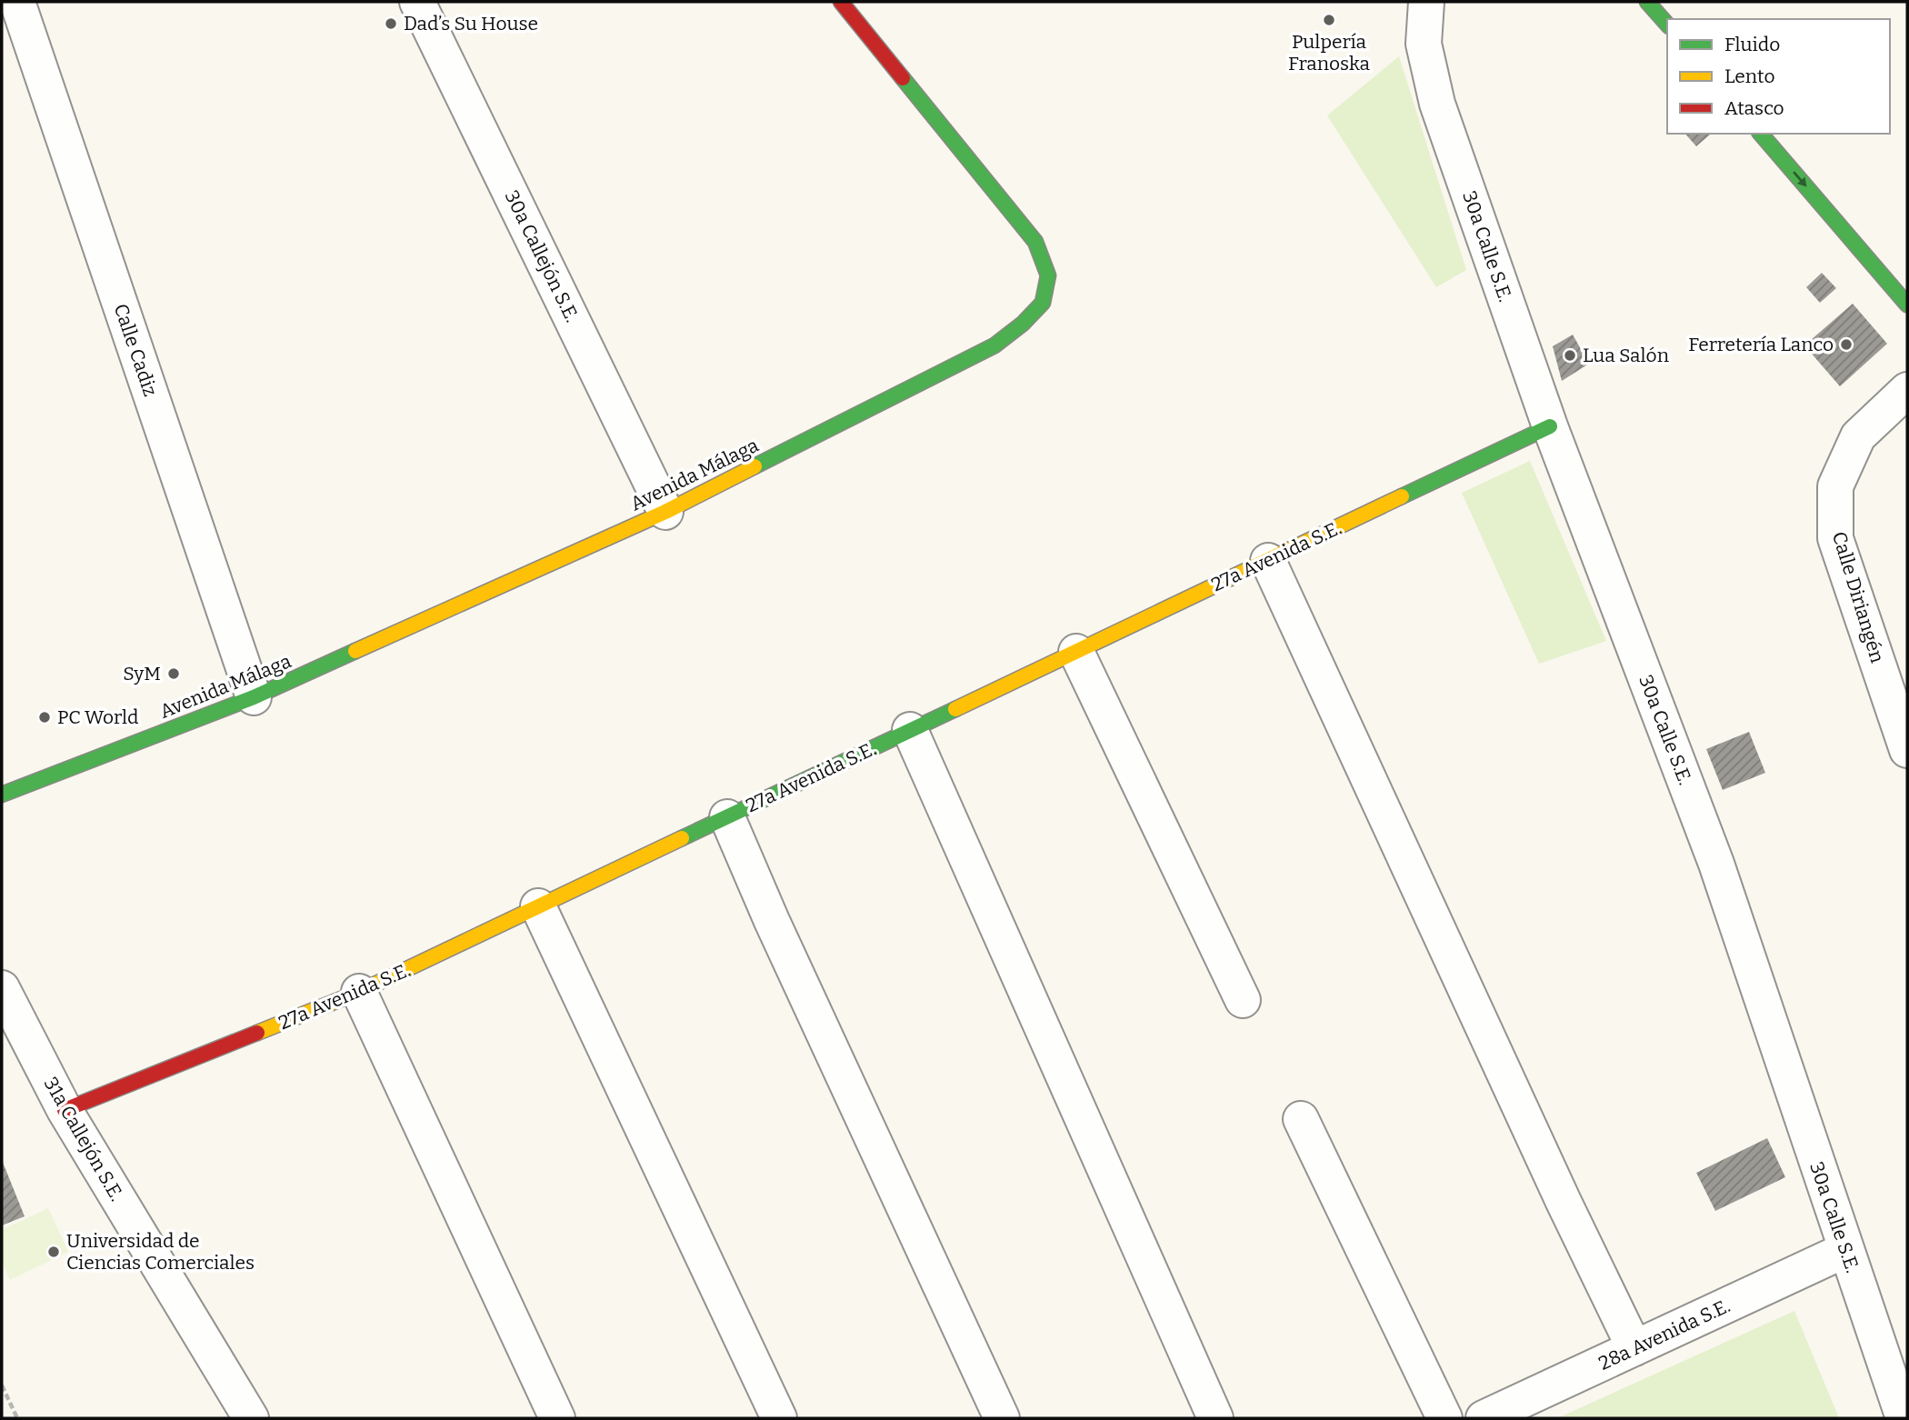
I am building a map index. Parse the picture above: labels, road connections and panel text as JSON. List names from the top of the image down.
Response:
{
  "streets": {
    "street": [
      "30a Calle S.E.",
      "30a Callejón S.E.",
      "Calle Cadiz",
      "Avenida Málaga",
      "27a Avenida S.E.",
      "Calle Diriangén",
      "31a Callejón S.E.",
      "28a Avenida S.E."
    ]
  },
  "crossings": [
    ["30a Calle S.E.", "27a Avenida S.E."],
    ["30a Calle S.E.", "28a Avenida S.E."],
    ["30a Callejón S.E.", "Avenida Málaga"],
    ["Calle Cadiz", "Avenida Málaga"],
    ["27a Avenida S.E.", "31a Callejón S.E."]
  ],
  "places": [
    "Pulpería Franoska",
    "Dad’s Su House",
    "Ferretería Lanco",
    "Lua Salón",
    "SyM",
    "PC World",
    "Universidad de Ciencias Comerciales"
  ],
  "legend": ["Fluido", "Lento", "Atasco"]
}
